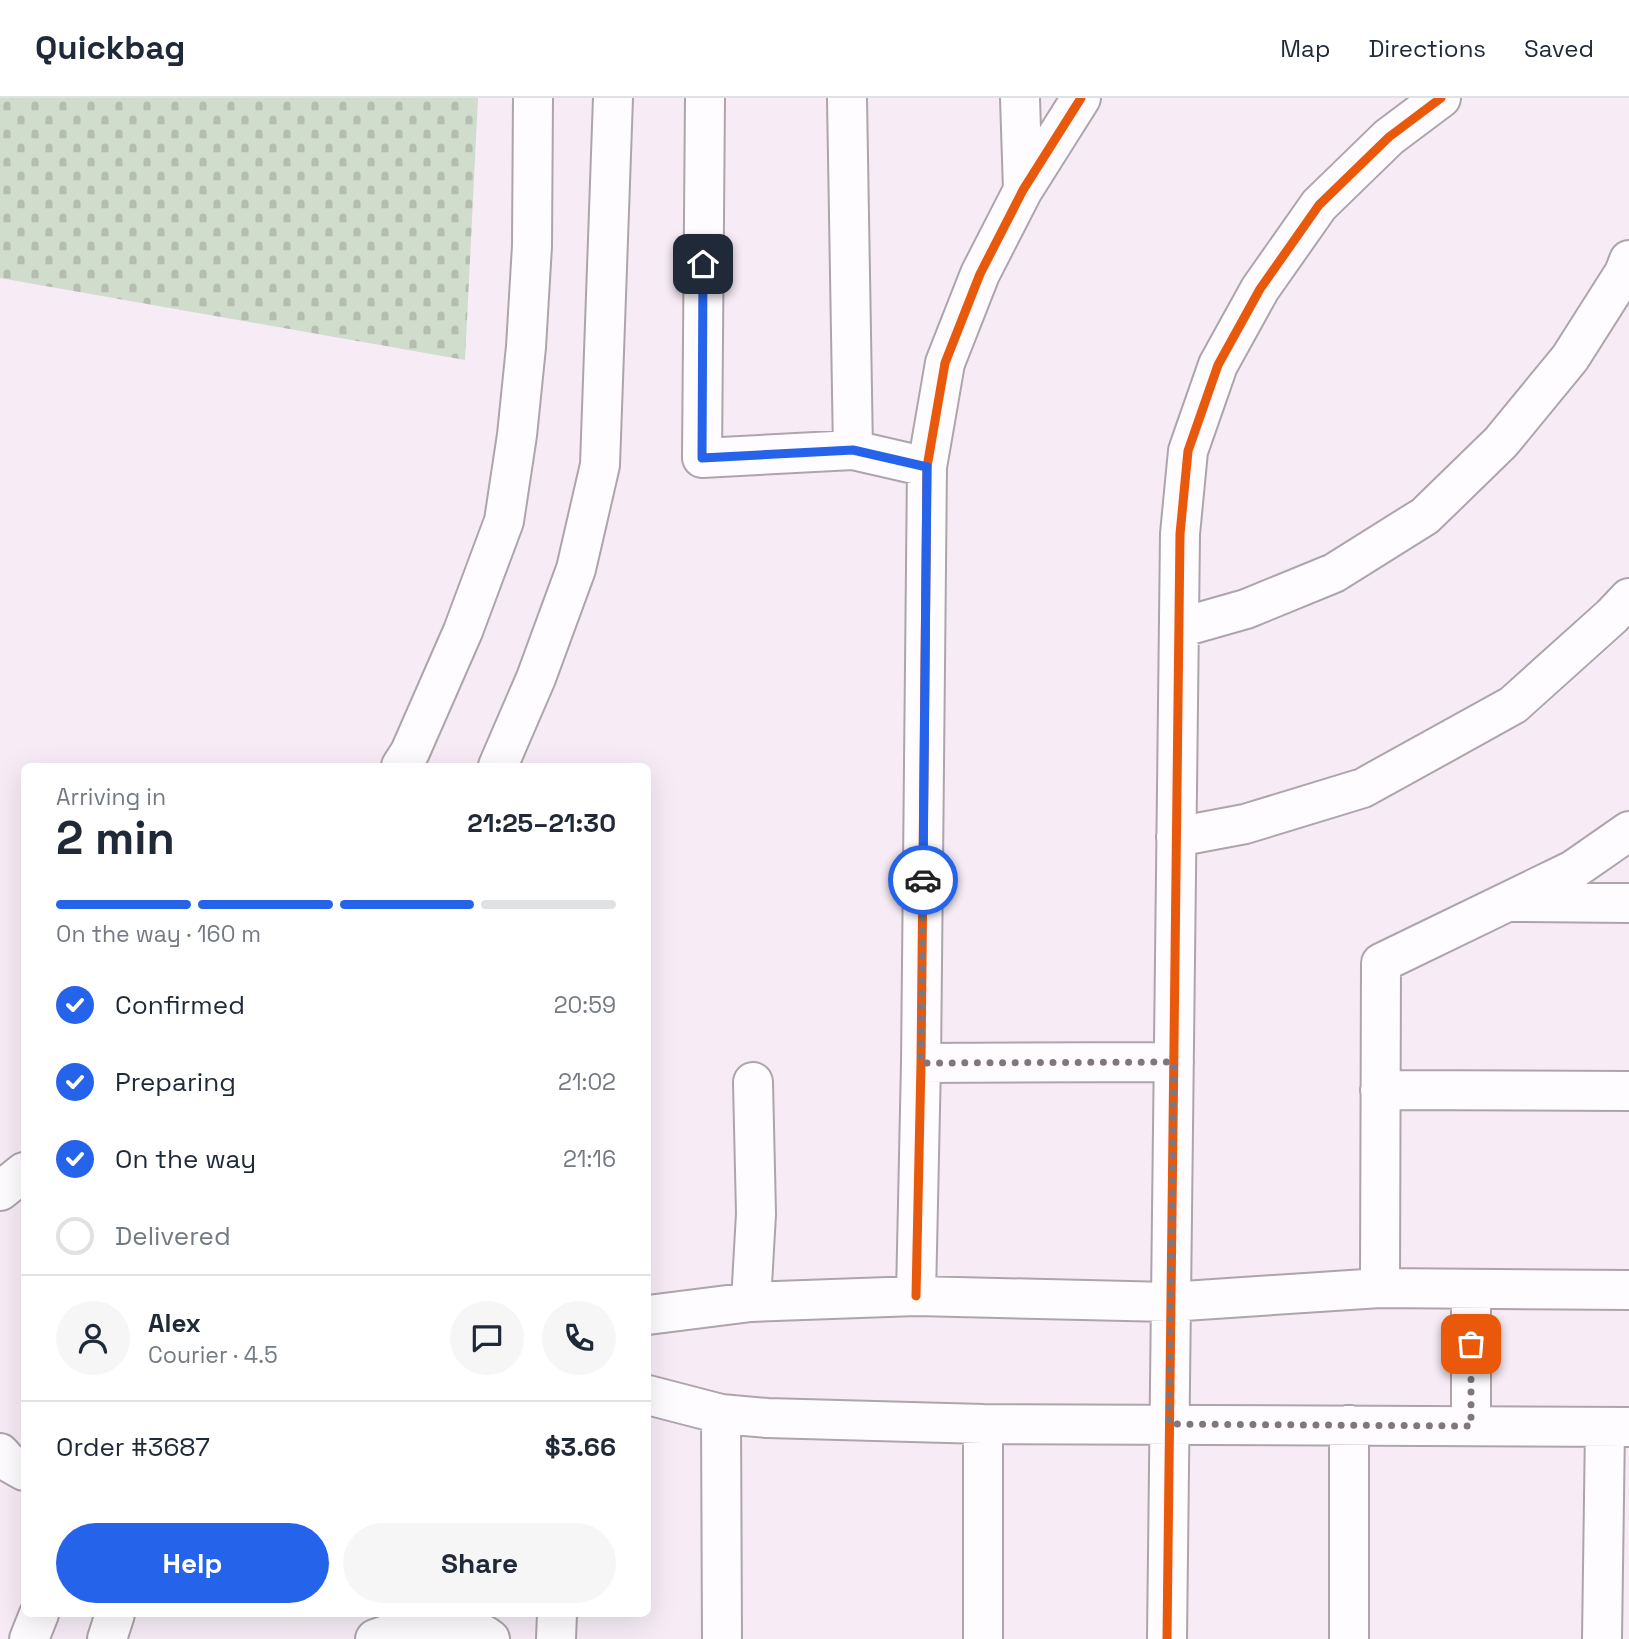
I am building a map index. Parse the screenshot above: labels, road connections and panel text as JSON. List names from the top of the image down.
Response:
{
  "page": {
    "header": "Quickbag",
    "nav": ["Map", "Directions", "Saved"],
    "heading": ["2 min", "Arriving in", "21:25–21:30"],
    "panel": [
      "Alex",
      "Courier · 4.5",
      "Order #3687",
      "$3.66"
    ],
    "bar": "On the way · 160 m",
    "list": [
      ["Confirmed", "20:59"],
      ["Preparing", "21:02"],
      ["On the way", "21:16"],
      "Delivered"
    ],
    "buttons": ["Help", "Share"]
  }
}
